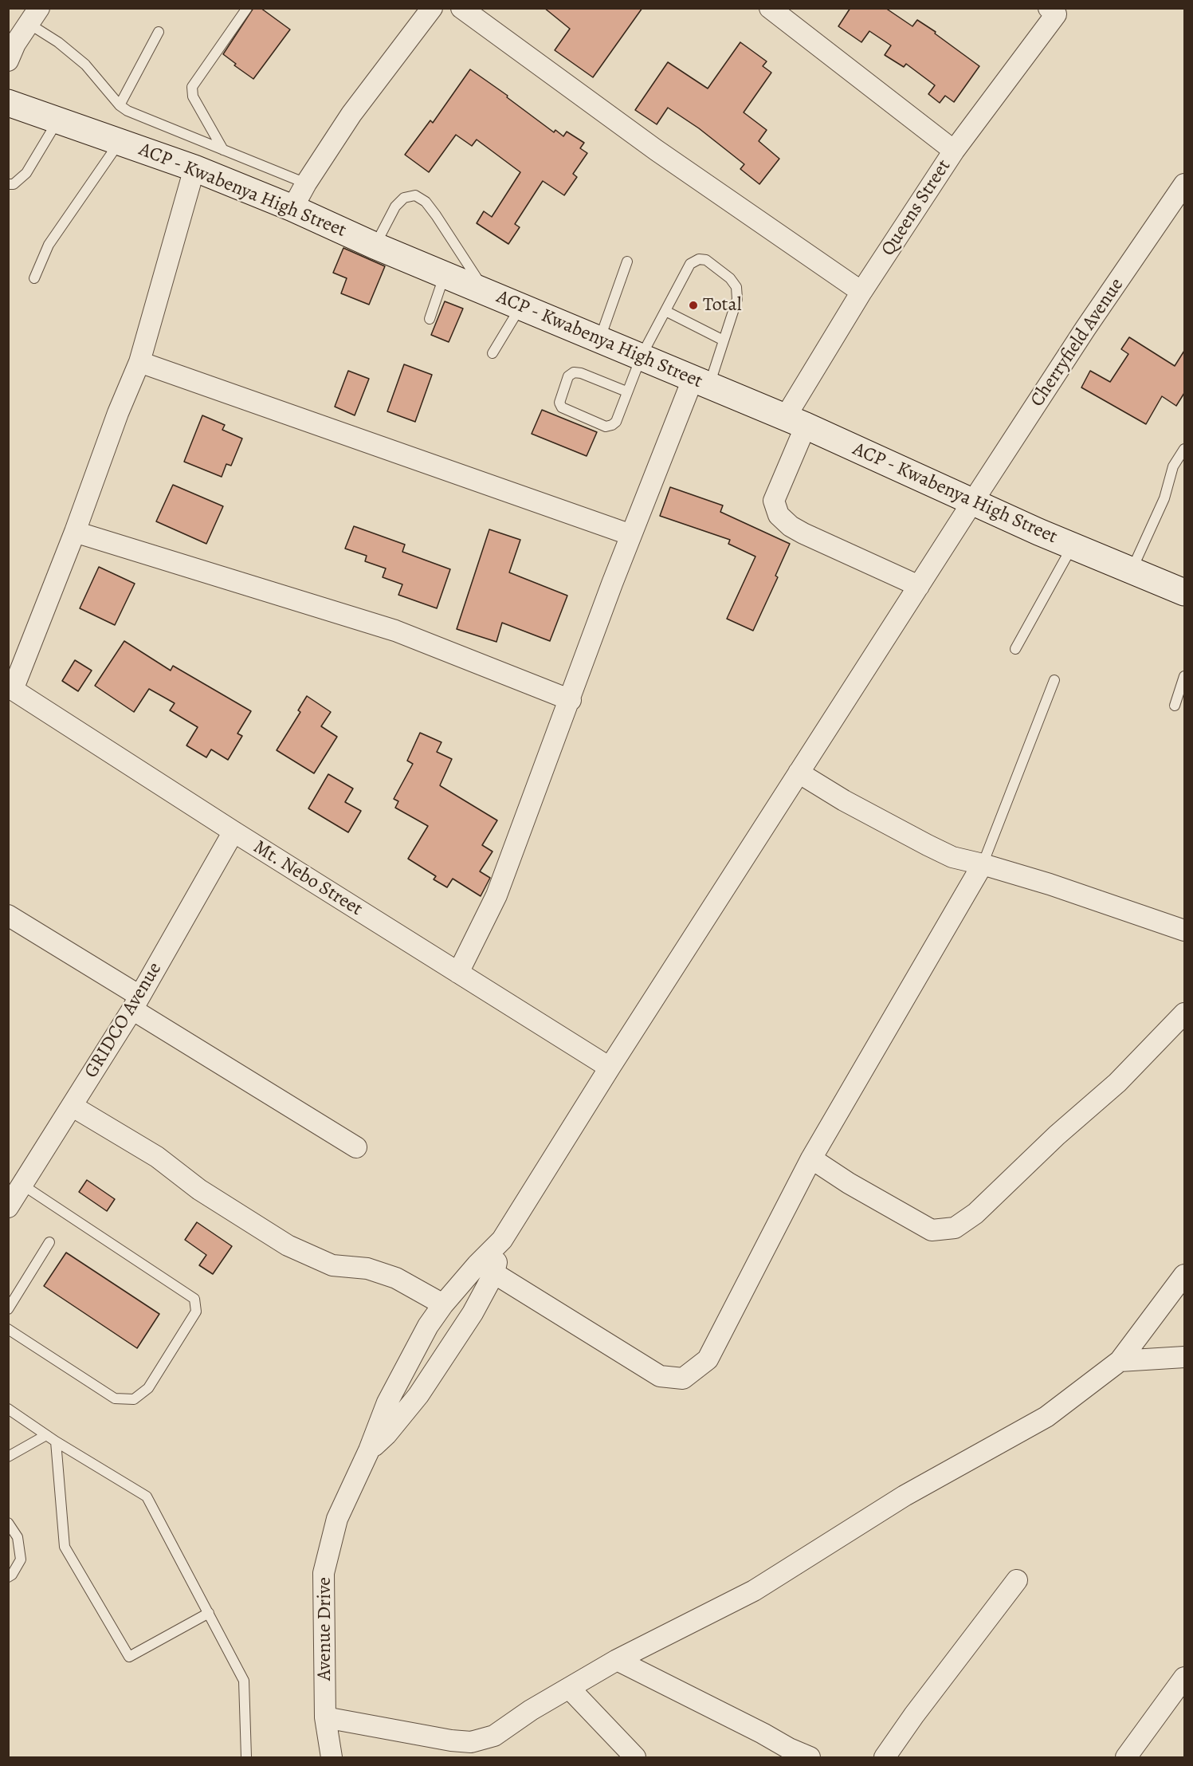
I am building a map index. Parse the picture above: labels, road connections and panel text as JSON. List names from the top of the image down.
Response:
{
  "streets": {
    "main road": ["ACP - Kwabenya High Street"],
    "street": [
      "Queens Street",
      "Cherryfield Avenue",
      "Mt. Nebo Street",
      "GRIDCO Avenue",
      "Avenue Drive"
    ]
  },
  "crossings": [
    ["ACP - Kwabenya High Street", "Queens Street"],
    ["ACP - Kwabenya High Street", "Cherryfield Avenue"],
    ["Queens Street", "Cherryfield Avenue"],
    ["Cherryfield Avenue", "Mt. Nebo Street"],
    ["Cherryfield Avenue", "Avenue Drive"],
    ["Mt. Nebo Street", "GRIDCO Avenue"]
  ],
  "places": ["Total"]
}
